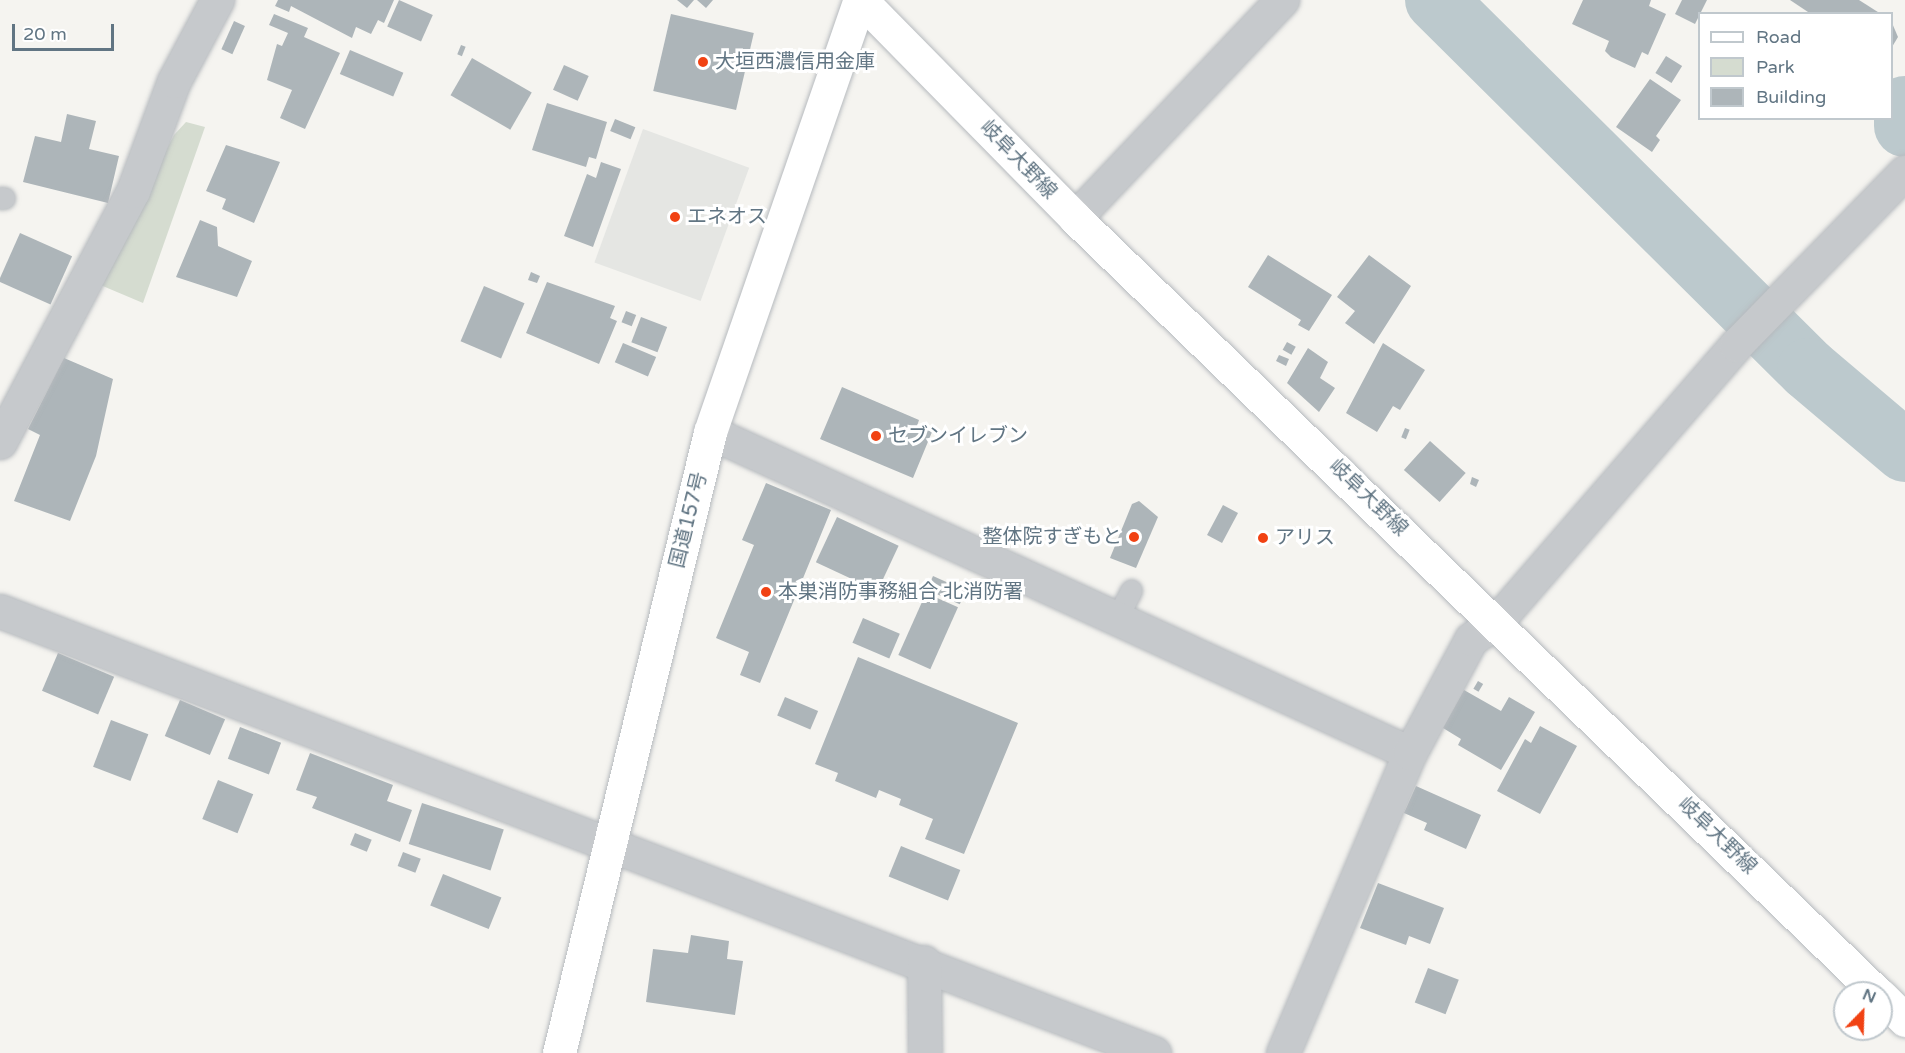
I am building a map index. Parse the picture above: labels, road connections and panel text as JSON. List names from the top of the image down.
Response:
{
  "streets": {
    "main road": ["岐阜大野線", "国道157号"]
  },
  "crossings": [
    ["岐阜大野線", "国道157号"]
  ],
  "places": [
    "大垣西濃信用金庫",
    "エネオス",
    "セブンイレブン",
    "整体院すぎもと",
    "アリス",
    "本巣消防事務組合 北消防署"
  ],
  "legend": ["Road", "Park", "Building"],
  "scale_bar": "20 m",
  "north": "top right"
}
